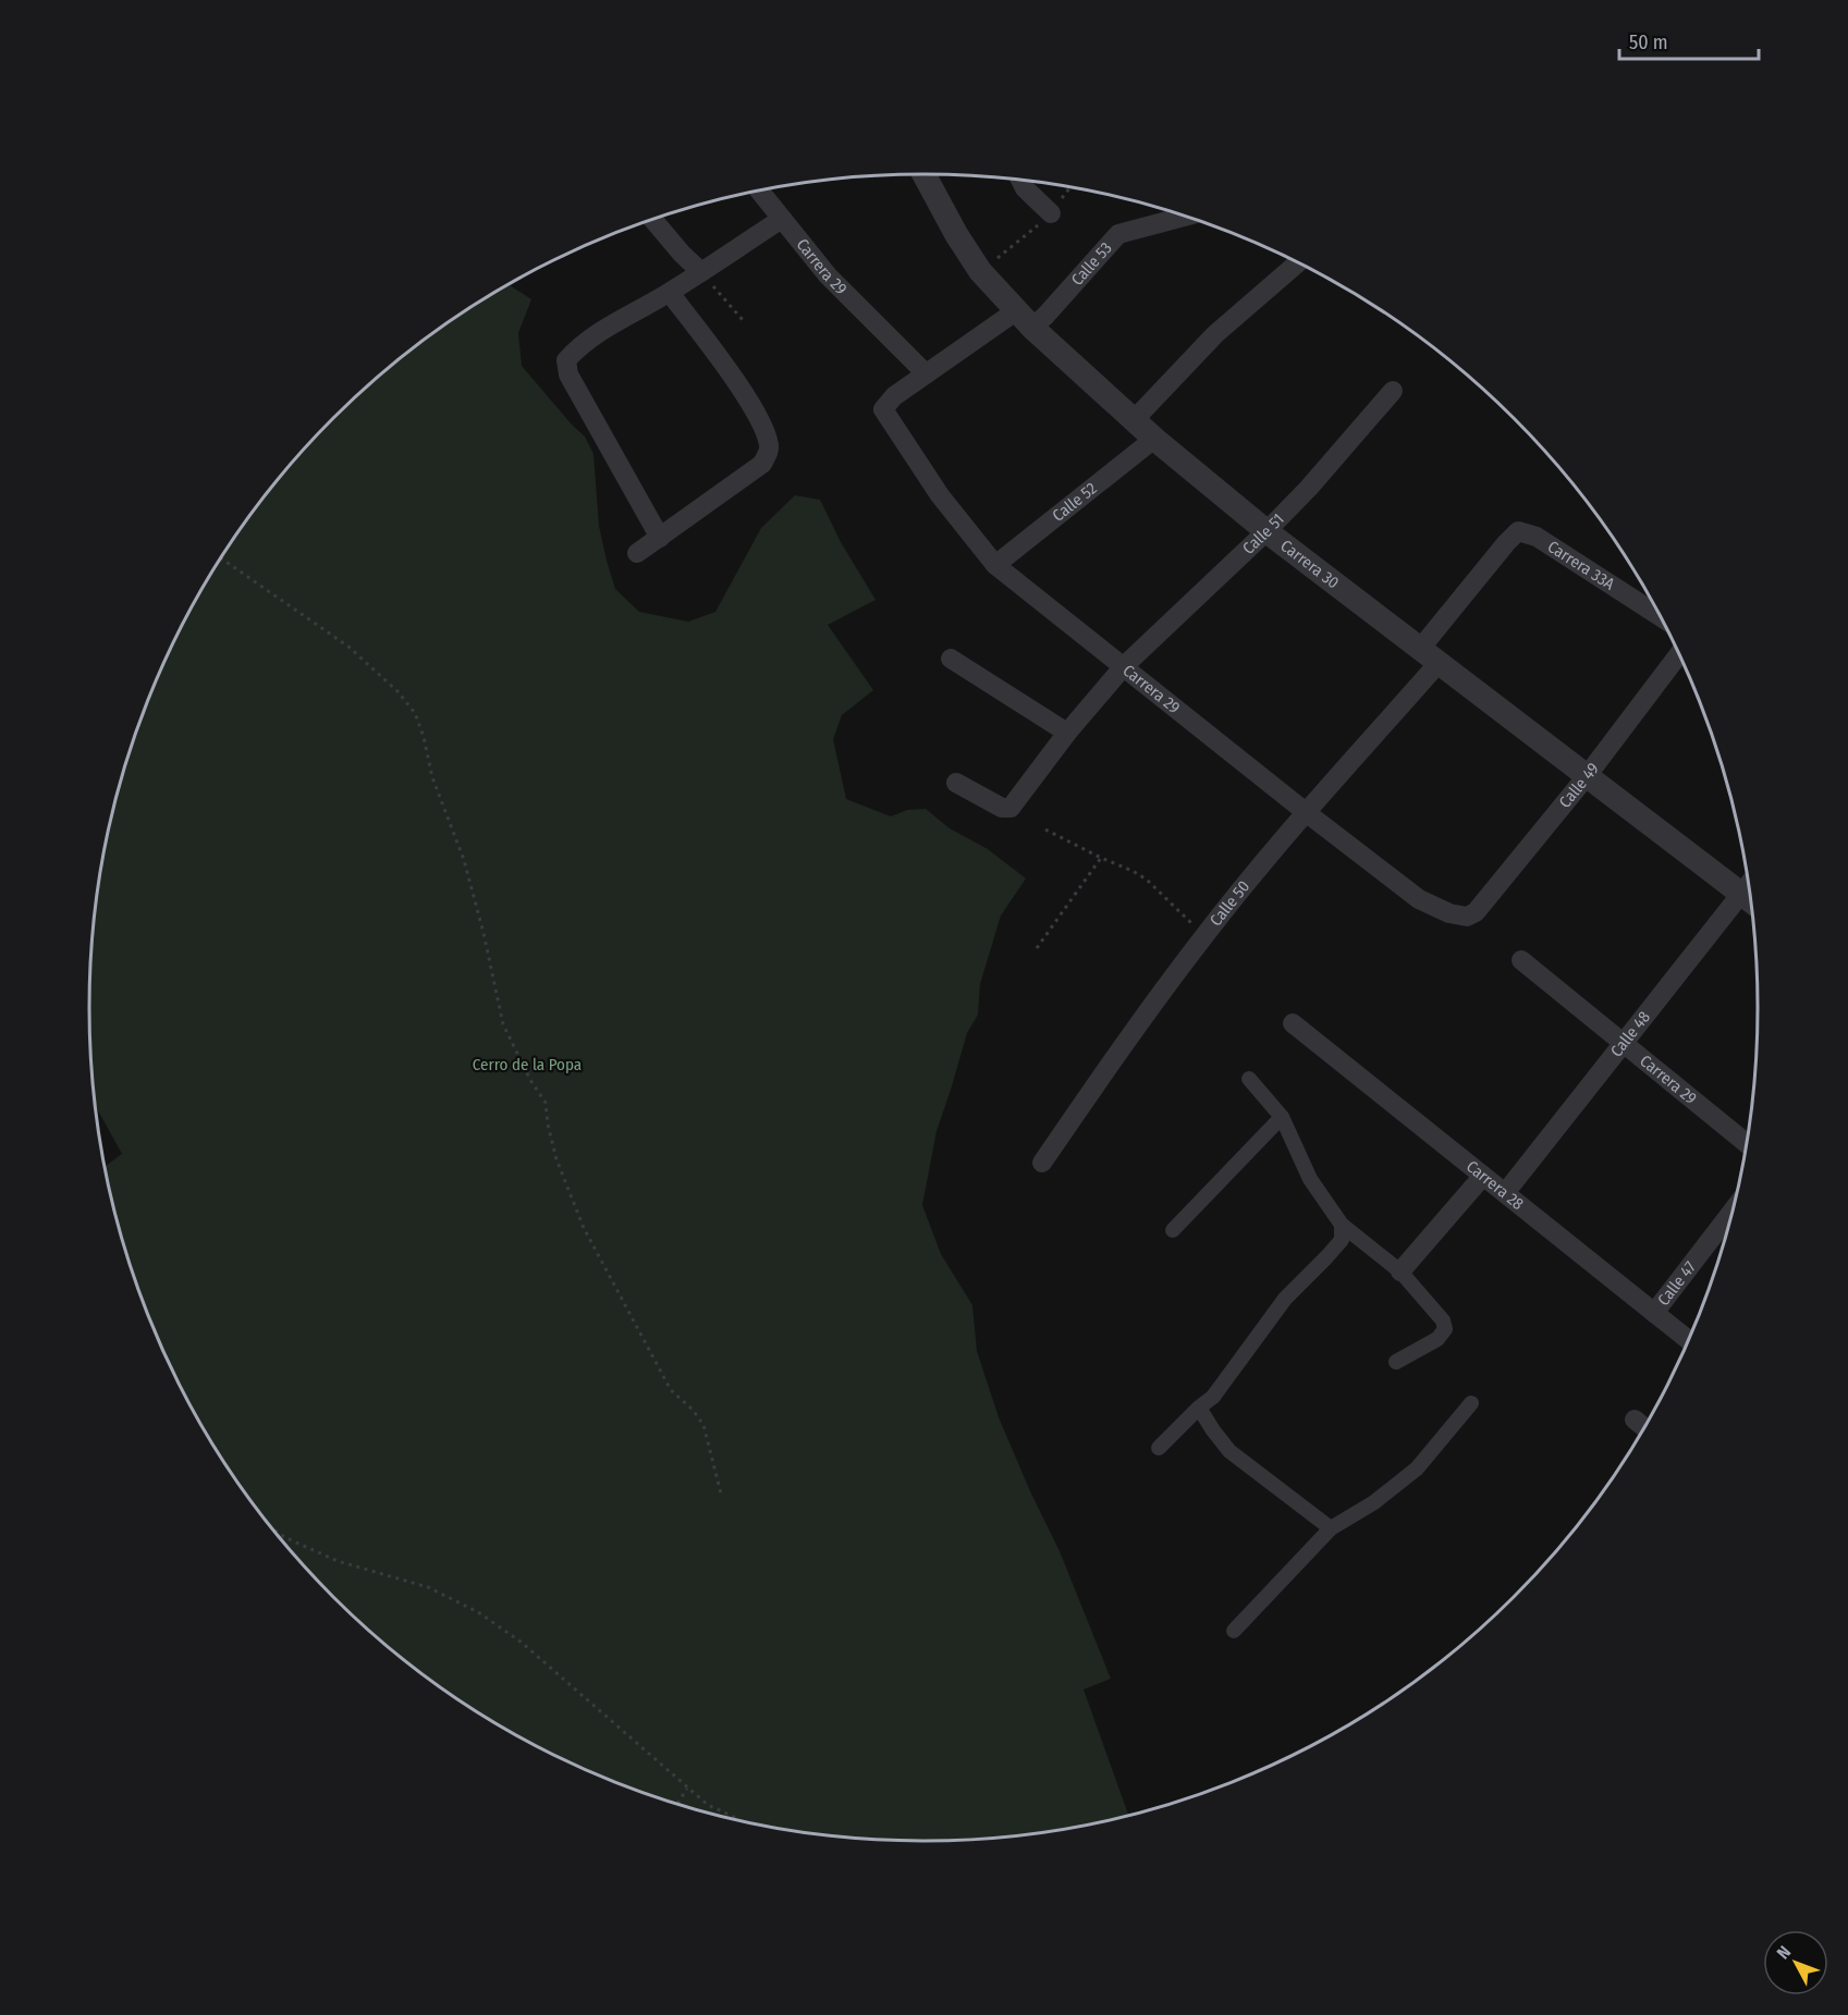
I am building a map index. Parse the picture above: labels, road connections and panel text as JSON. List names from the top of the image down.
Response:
{
  "streets": {
    "street": [
      "Calle 53",
      "Carrera 29",
      "Calle 52",
      "Calle 51",
      "Carrera 30",
      "Carrera 33A",
      "Calle 49",
      "Calle 50",
      "Calle 48",
      "Carrera 28",
      "Calle 47"
    ]
  },
  "crossings": [
    ["Calle 53", "Carrera 29"],
    ["Calle 53", "Carrera 30"],
    ["Carrera 29", "Calle 52"],
    ["Carrera 29", "Calle 51"],
    ["Carrera 29", "Calle 49"],
    ["Carrera 29", "Calle 50"],
    ["Carrera 29", "Calle 48"],
    ["Calle 52", "Carrera 30"],
    ["Calle 51", "Carrera 30"],
    ["Carrera 30", "Calle 49"],
    ["Carrera 30", "Calle 50"],
    ["Carrera 30", "Calle 48"],
    ["Carrera 33A", "Calle 50"],
    ["Calle 48", "Carrera 28"],
    ["Carrera 28", "Calle 47"]
  ],
  "parks": ["Cerro de la Popa"],
  "scale_bar": "50 m",
  "north": "top left"
}
